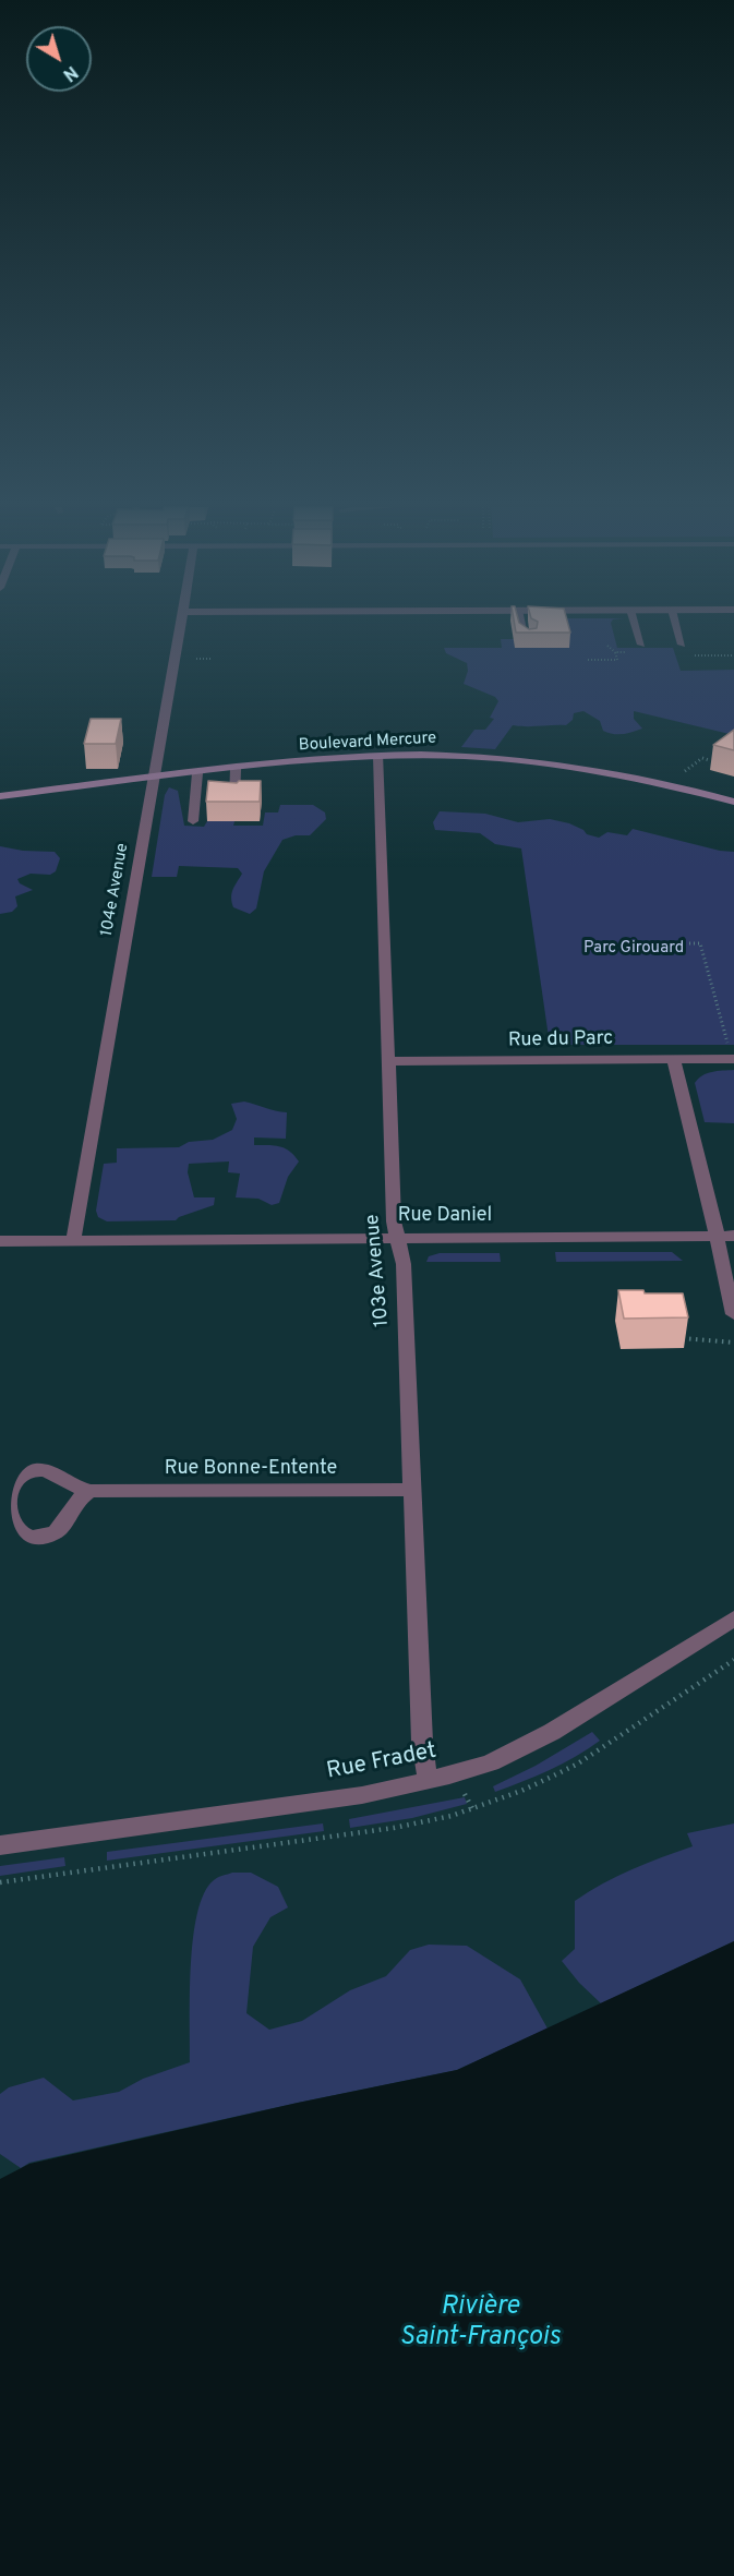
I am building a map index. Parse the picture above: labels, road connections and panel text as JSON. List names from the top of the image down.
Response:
{
  "streets": {
    "street": [
      "Boulevard Mercure",
      "104e Avenue",
      "Rue du Parc",
      "Rue Daniel",
      "103e Avenue",
      "Rue Bonne-Entente",
      "Rue Fradet"
    ]
  },
  "crossings": [
    ["Boulevard Mercure", "104e Avenue"],
    ["Boulevard Mercure", "103e Avenue"],
    ["104e Avenue", "Rue Daniel"],
    ["Rue du Parc", "103e Avenue"],
    ["Rue Daniel", "103e Avenue"],
    ["103e Avenue", "Rue Bonne-Entente"],
    ["103e Avenue", "Rue Fradet"]
  ],
  "water": ["Rivière Saint-François"],
  "parks": ["Parc Girouard"],
  "north": "bottom right"
}
